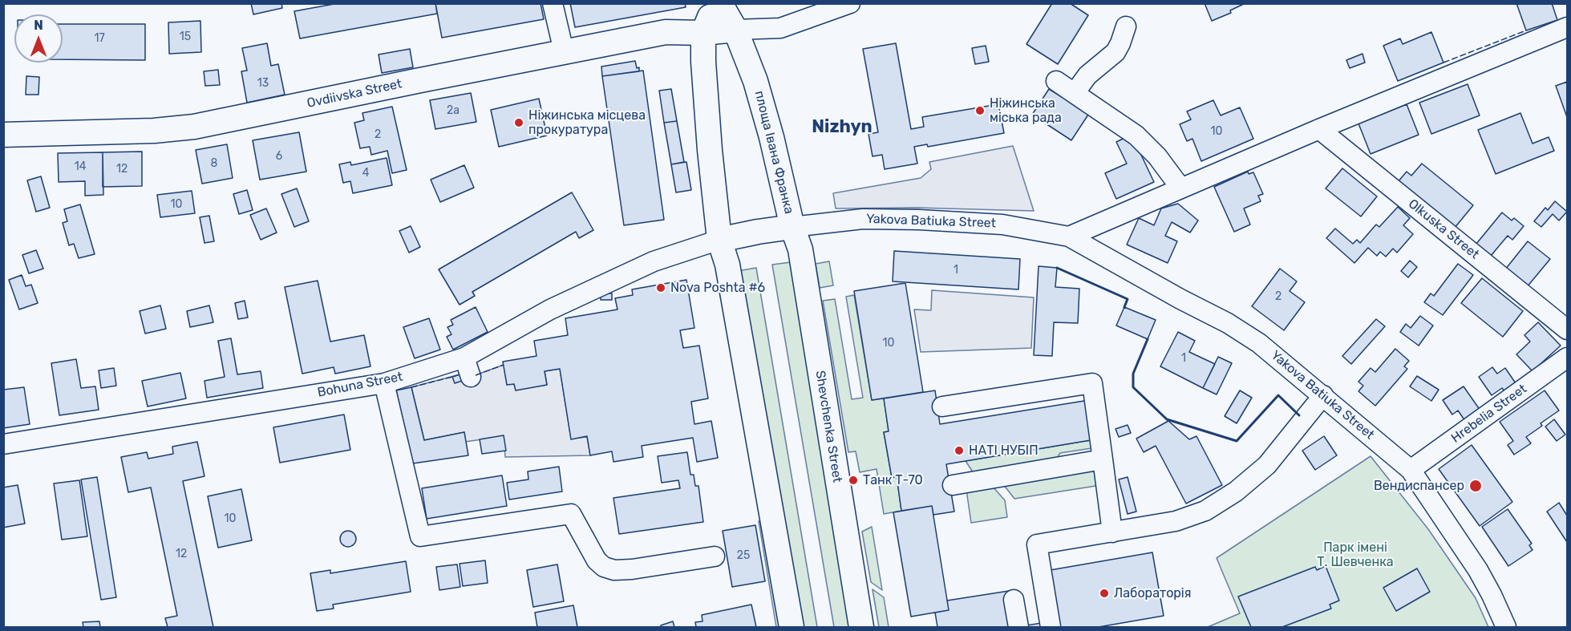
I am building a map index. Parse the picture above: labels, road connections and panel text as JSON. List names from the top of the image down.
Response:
{
  "streets": {
    "main road": ["Ovdiivska Street", "площа Івана Франка", "Shevchenka Street"],
    "street": [
      "Yakova Batiuka Street",
      "Olkuska Street",
      "Bohuna Street",
      "Hrebelia Street"
    ]
  },
  "crossings": [
    ["площа Івана Франка", "Yakova Batiuka Street"],
    ["площа Івана Франка", "Bohuna Street"],
    ["площа Івана Франка", "Shevchenka Street"],
    ["Yakova Batiuka Street", "Hrebelia Street"],
    ["Yakova Batiuka Street", "Shevchenka Street"]
  ],
  "districts": ["Nizhyn"],
  "parks": ["Парк імені Т. Шевченка"],
  "places": [
    "Ніжинська міська рада",
    "Ніжинська місцева прокуратура",
    "Nova Poshta #6",
    "НАТІ НУБІП",
    "Танк Т-70",
    "Вендиспансер",
    "Лабораторія"
  ],
  "house_numbers": [
    "15",
    "17",
    "13",
    "2а",
    "10",
    "2",
    "6",
    "8",
    "14",
    "12",
    "4",
    "10",
    "1",
    "2",
    "10",
    "1",
    "10",
    "12",
    "25"
  ],
  "north": "top"
}
